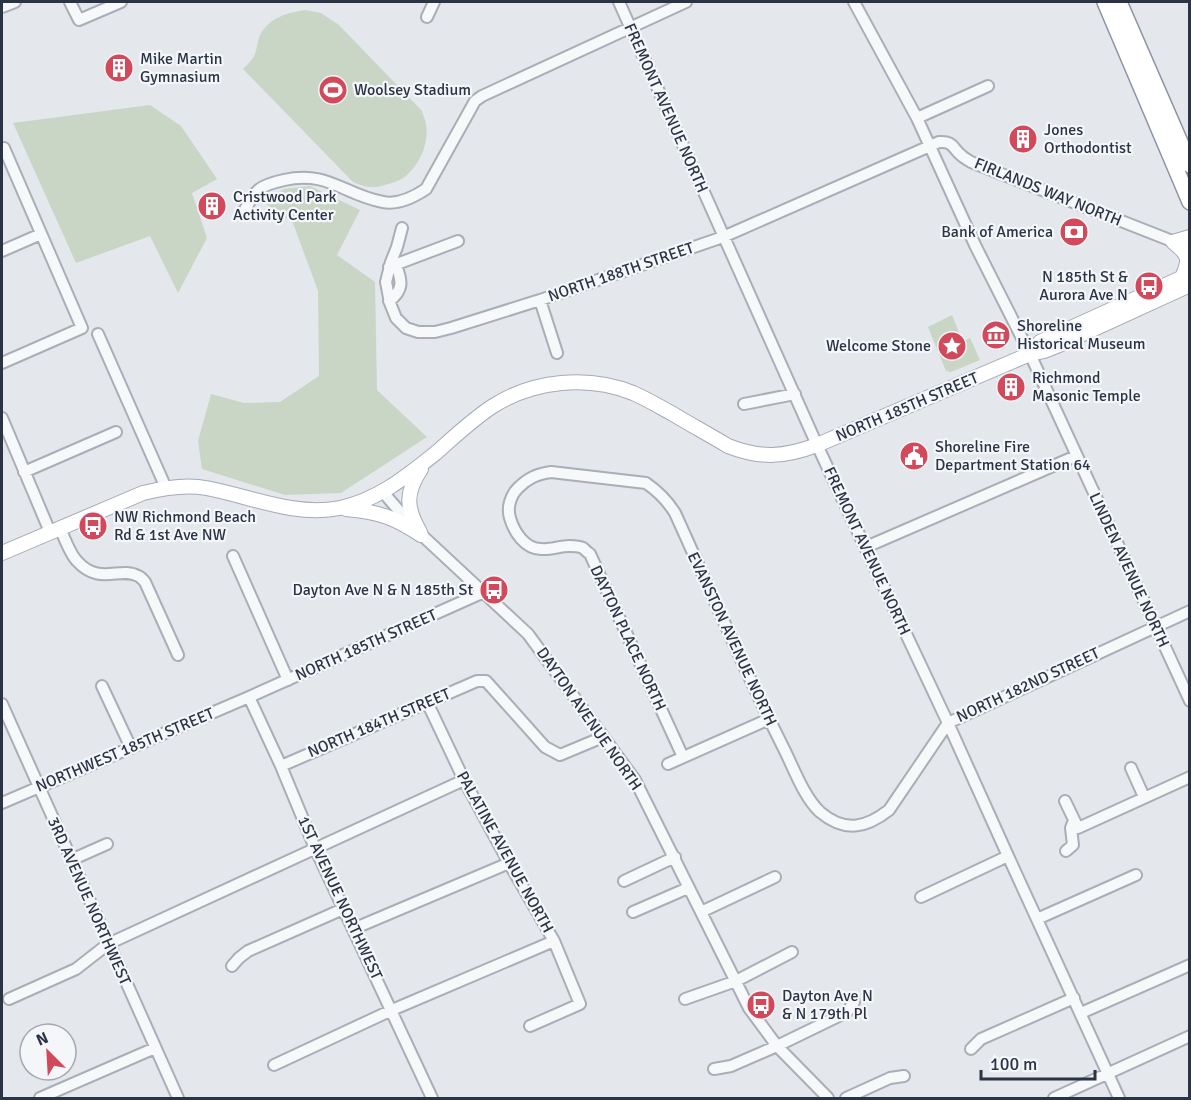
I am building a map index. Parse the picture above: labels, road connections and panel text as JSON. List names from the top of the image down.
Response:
{
  "streets": {
    "main road": ["NORTH 185TH STREET"],
    "street": [
      "FREMONT AVENUE NORTH",
      "FIRLANDS WAY NORTH",
      "NORTH 188TH STREET",
      "LINDEN AVENUE NORTH",
      "DAYTON PLACE NORTH",
      "EVANSTON AVENUE NORTH",
      "NORTH 182ND STREET",
      "DAYTON AVENUE NORTH",
      "NORTH 184TH STREET",
      "NORTHWEST 185TH STREET",
      "PALATINE AVENUE NORTH",
      "1ST AVENUE NORTHWEST",
      "3RD AVENUE NORTHWEST"
    ]
  },
  "crossings": [
    ["FREMONT AVENUE NORTH", "NORTH 188TH STREET"],
    ["FREMONT AVENUE NORTH", "NORTH 185TH STREET"],
    ["FREMONT AVENUE NORTH", "NORTH 182ND STREET"],
    ["FIRLANDS WAY NORTH", "NORTH 188TH STREET"],
    ["FIRLANDS WAY NORTH", "LINDEN AVENUE NORTH"],
    ["NORTH 188TH STREET", "LINDEN AVENUE NORTH"],
    ["NORTH 185TH STREET", "LINDEN AVENUE NORTH"],
    ["NORTH 185TH STREET", "DAYTON AVENUE NORTH"],
    ["NORTH 185TH STREET", "NORTHWEST 185TH STREET"],
    ["NORTH 185TH STREET", "1ST AVENUE NORTHWEST"],
    ["LINDEN AVENUE NORTH", "NORTH 182ND STREET"],
    ["DAYTON PLACE NORTH", "EVANSTON AVENUE NORTH"],
    ["EVANSTON AVENUE NORTH", "NORTH 182ND STREET"],
    ["DAYTON AVENUE NORTH", "NORTH 184TH STREET"],
    ["NORTH 184TH STREET", "PALATINE AVENUE NORTH"],
    ["NORTH 184TH STREET", "1ST AVENUE NORTHWEST"],
    ["NORTHWEST 185TH STREET", "1ST AVENUE NORTHWEST"],
    ["NORTHWEST 185TH STREET", "3RD AVENUE NORTHWEST"]
  ],
  "places": {
    "building": [
      "Mike Martin Gymnasium",
      "Jones Orthodontist",
      "Cristwood Park Activity Center",
      "Richmond Masonic Temple"
    ],
    "sports": ["Woolsey Stadium"],
    "bank": ["Bank of America"],
    "bus stop": [
      "N 185th St & Aurora Ave N",
      "NW Richmond Beach Rd & 1st Ave NW",
      "Dayton Ave N & N 185th St",
      "Dayton Ave N & N 179th Pl"
    ],
    "museum": ["Shoreline Historical Museum"],
    "place": ["Welcome Stone"],
    "public building": ["Shoreline Fire Department Station 64"]
  },
  "scale_bar": "100 m",
  "north": "top left"
}
